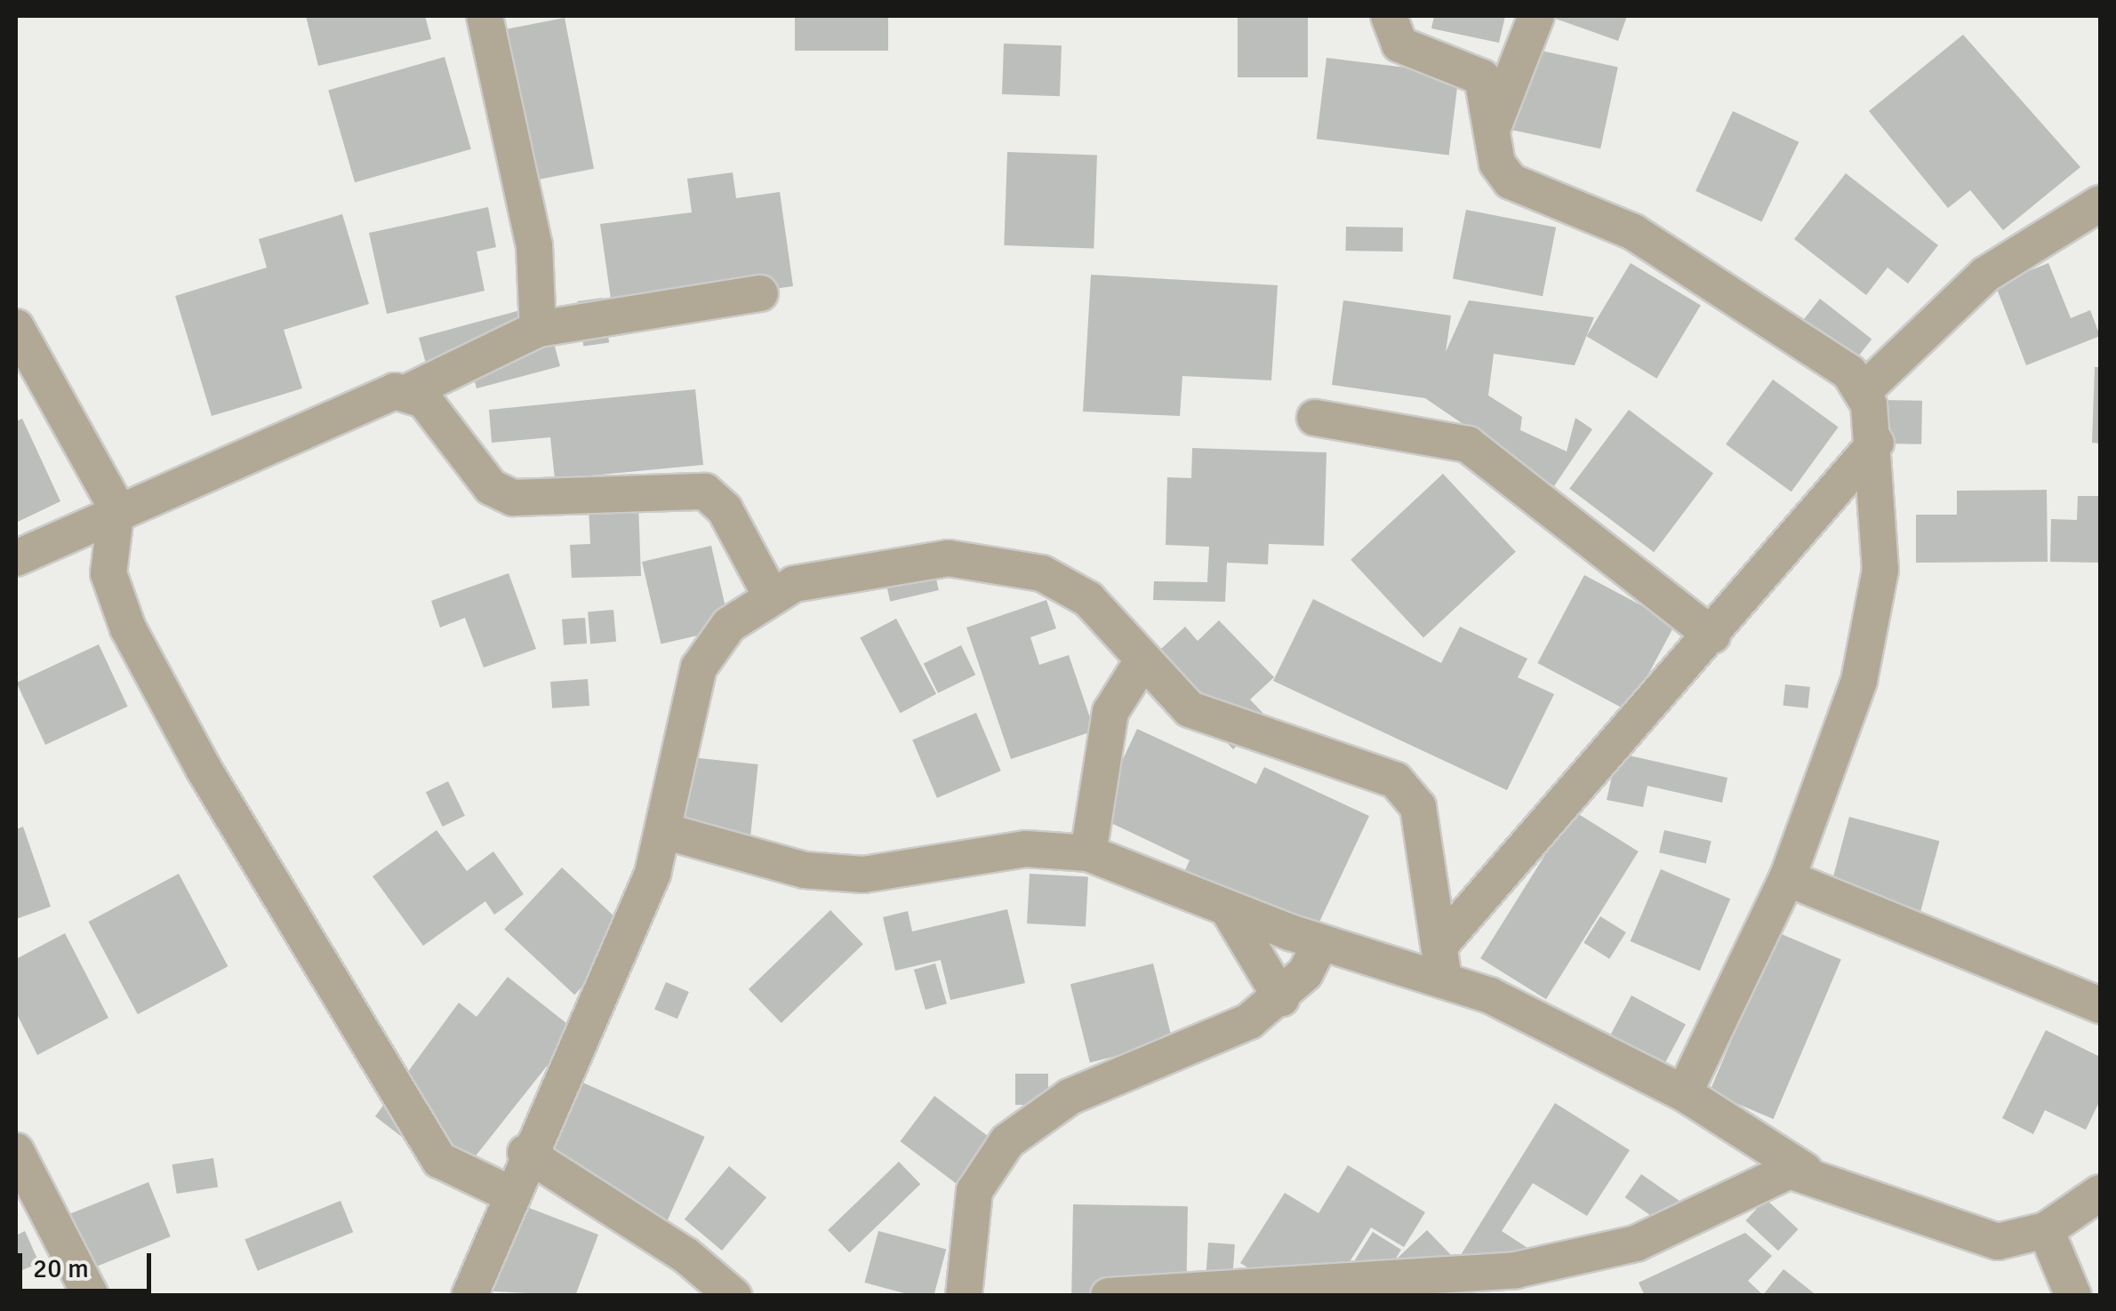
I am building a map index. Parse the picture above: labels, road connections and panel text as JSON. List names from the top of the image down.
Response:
{
  "scale_bar": "20 m"
}
